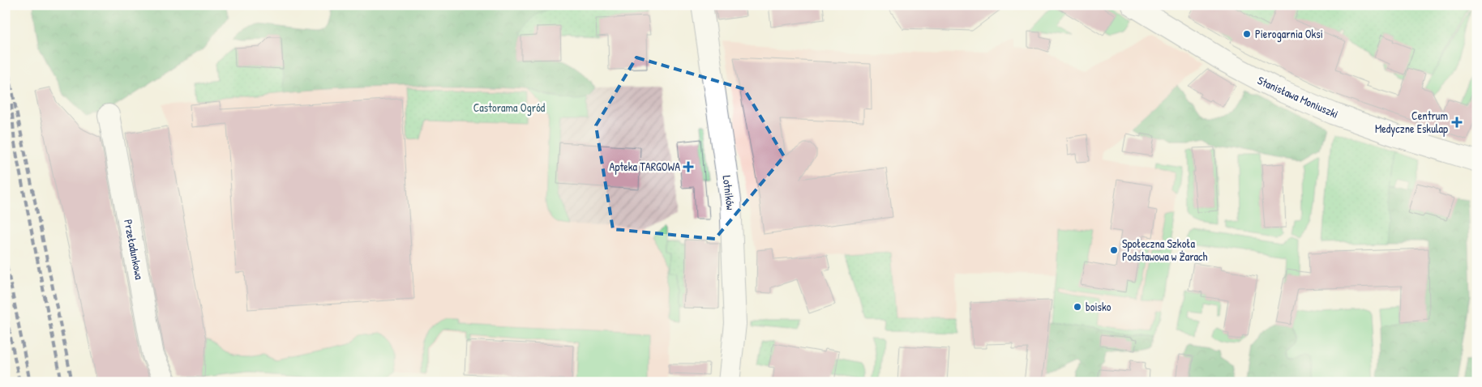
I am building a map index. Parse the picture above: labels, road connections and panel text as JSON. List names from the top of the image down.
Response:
{
  "streets": {
    "street": ["Stanisława Moniuszki", "Lotników", "Przeładunkowa"]
  },
  "parks": ["Castorama Ogród"],
  "places": {
    "other": ["Pierogarnia Oksi", "Społeczna Szkoła Podstawowa w Żarach", "boisko"],
    "health": ["Centrum Medyczne Eskulap", "Apteka TARGOWA"]
  }
}
